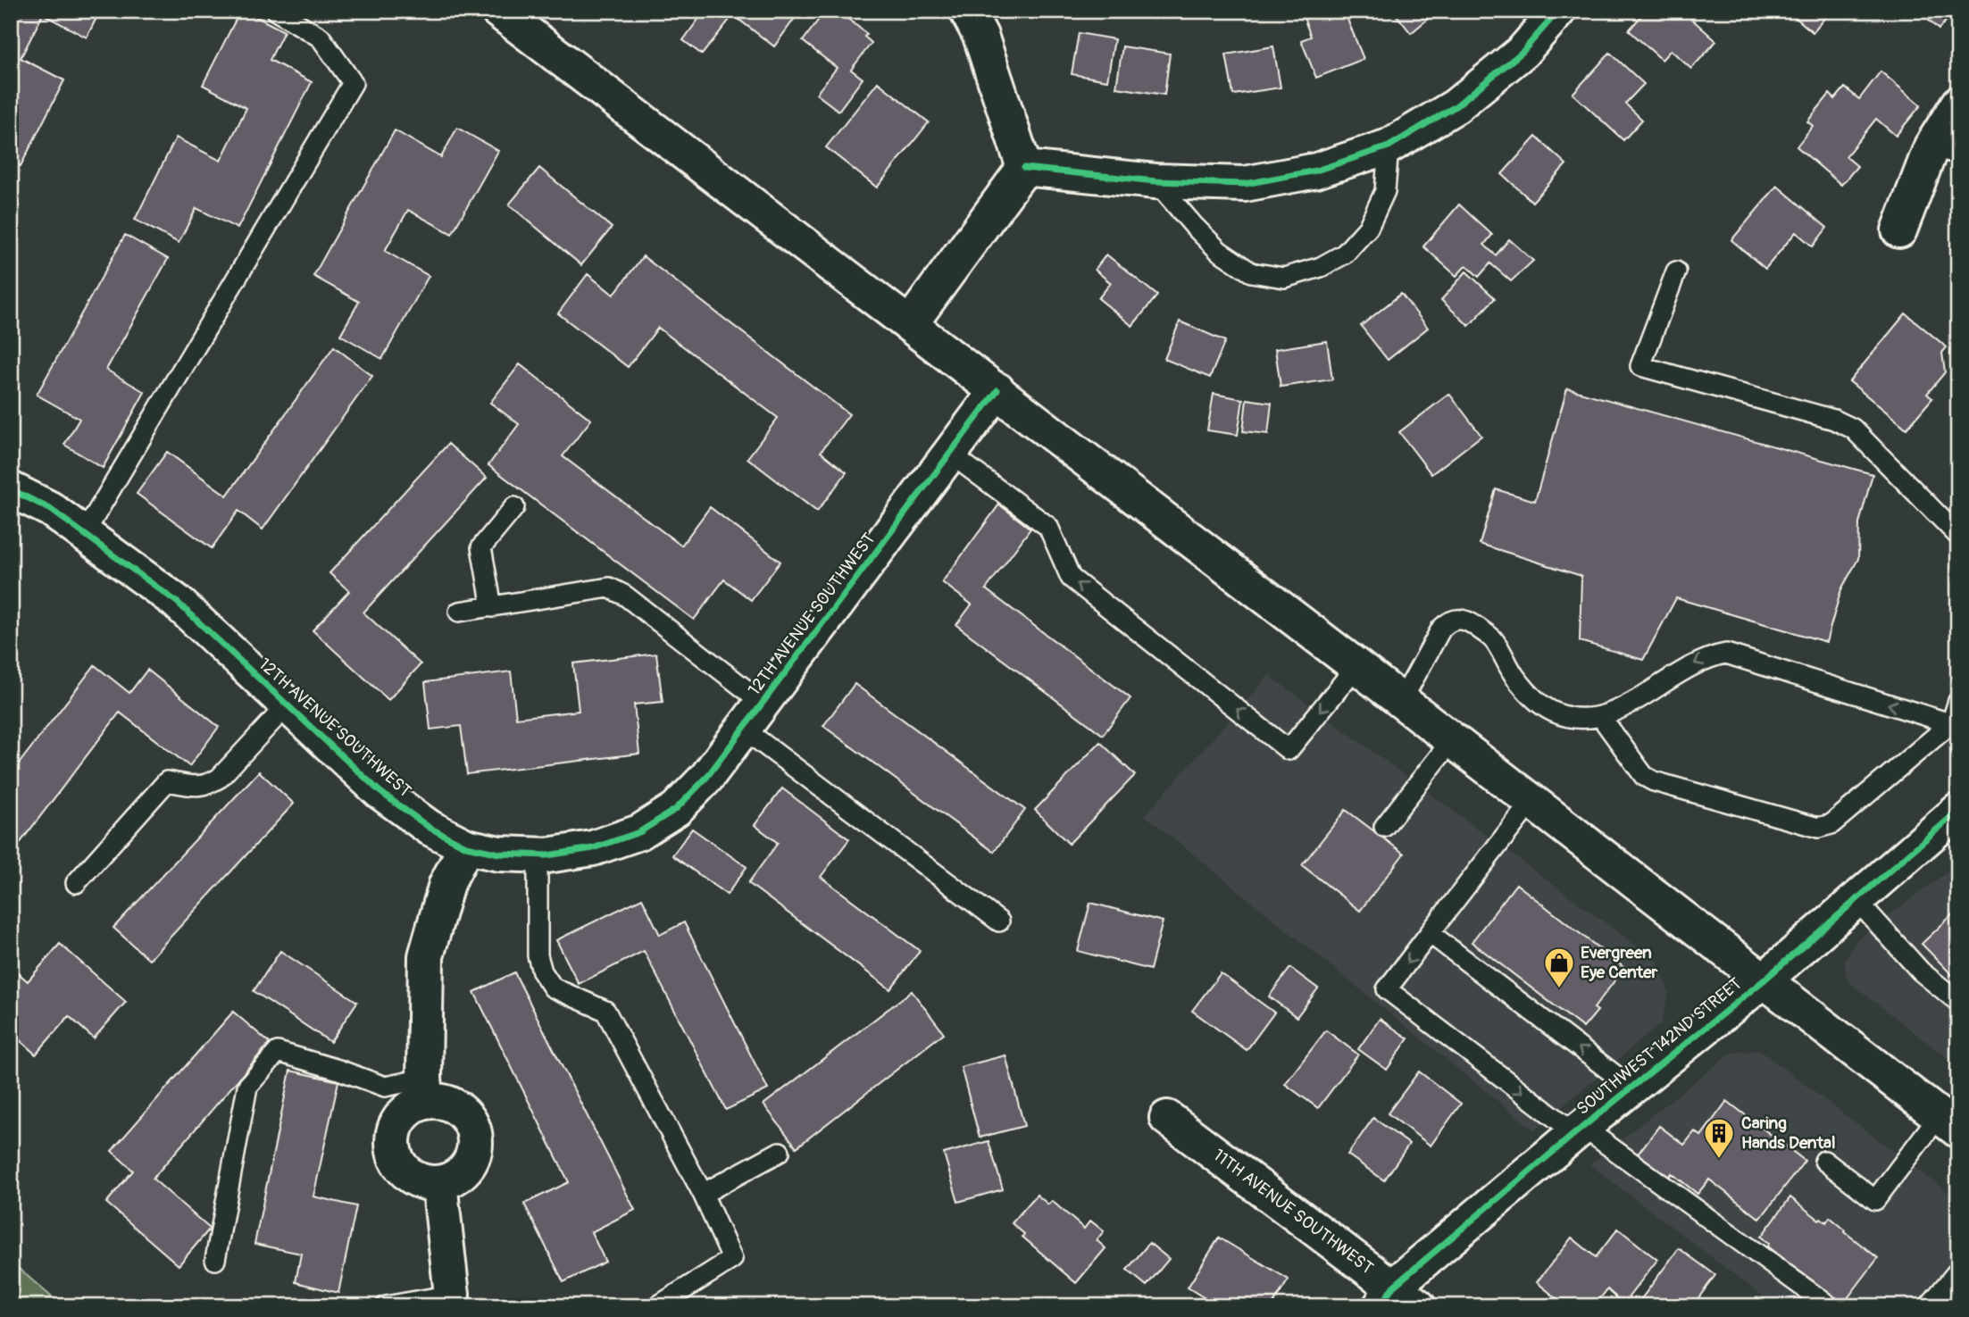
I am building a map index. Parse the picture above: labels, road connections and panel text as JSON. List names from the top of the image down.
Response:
{
  "streets": {
    "street": ["12TH AVENUE SOUTHWEST", "SOUTHWEST 142ND STREET", "11TH AVENUE SOUTHWEST"]
  },
  "crossings": [
    ["SOUTHWEST 142ND STREET", "11TH AVENUE SOUTHWEST"]
  ],
  "places": {
    "shop": ["Evergreen Eye Center"],
    "building": ["Caring Hands Dental"]
  }
}
